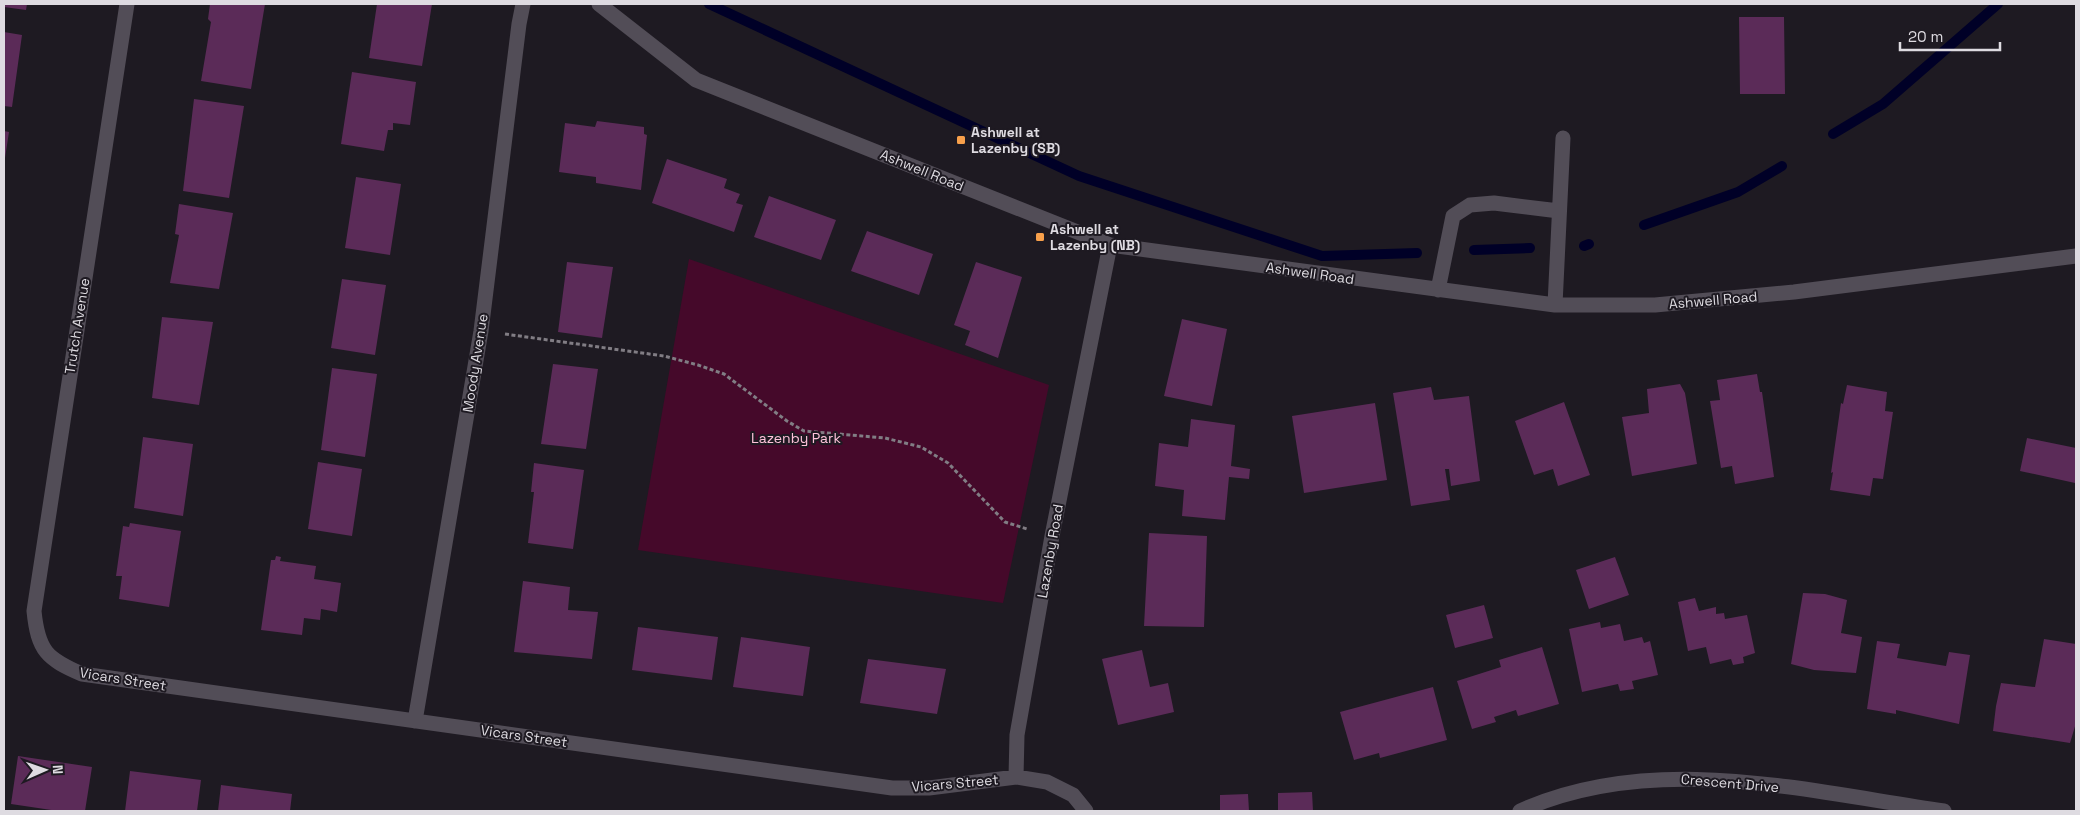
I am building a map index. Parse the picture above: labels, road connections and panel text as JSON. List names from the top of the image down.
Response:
{
  "streets": {
    "street": [
      "Ashwell Road",
      "Trutch Avenue",
      "Moody Avenue",
      "Lazenby Road",
      "Vicars Street",
      "Crescent Drive"
    ]
  },
  "crossings": [
    ["Ashwell Road", "Lazenby Road"],
    ["Trutch Avenue", "Vicars Street"],
    ["Moody Avenue", "Vicars Street"],
    ["Lazenby Road", "Vicars Street"]
  ],
  "parks": ["Lazenby Park"],
  "places": {
    "transit": ["Ashwell at Lazenby (SB)", "Ashwell at Lazenby (NB)"]
  },
  "scale_bar": "20 m",
  "north": "right"
}
